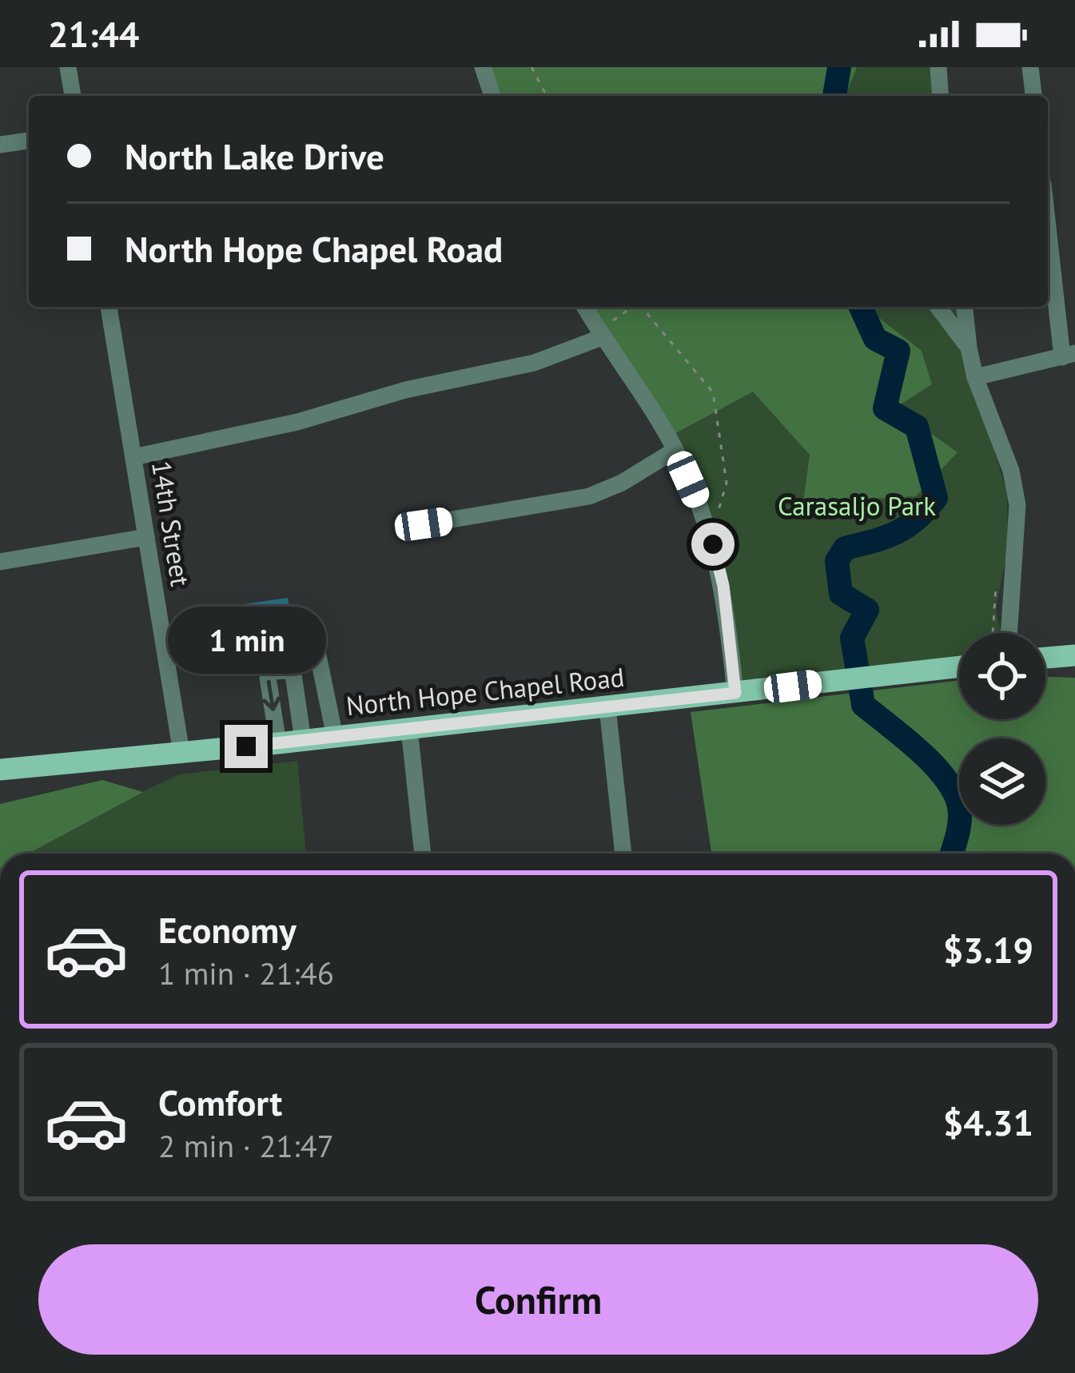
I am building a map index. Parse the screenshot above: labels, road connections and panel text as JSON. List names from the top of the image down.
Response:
{
  "streets": {
    "main road": ["North Hope Chapel Road"],
    "street": ["14th Street"]
  },
  "crossings": [
    ["14th Street", "North Hope Chapel Road"]
  ],
  "parks": ["Carasaljo Park"],
  "page": {
    "status": "21:44",
    "banner": ["North Lake Drive", "North Hope Chapel Road"],
    "bubble": "1 min",
    "list": [
      {
        "name": "Economy",
        "note": "1 min · 21:46",
        "value": "$3.19"
      },
      {
        "name": "Comfort",
        "note": "2 min · 21:47",
        "value": "$4.31"
      }
    ],
    "buttons": "Confirm"
  }
}
